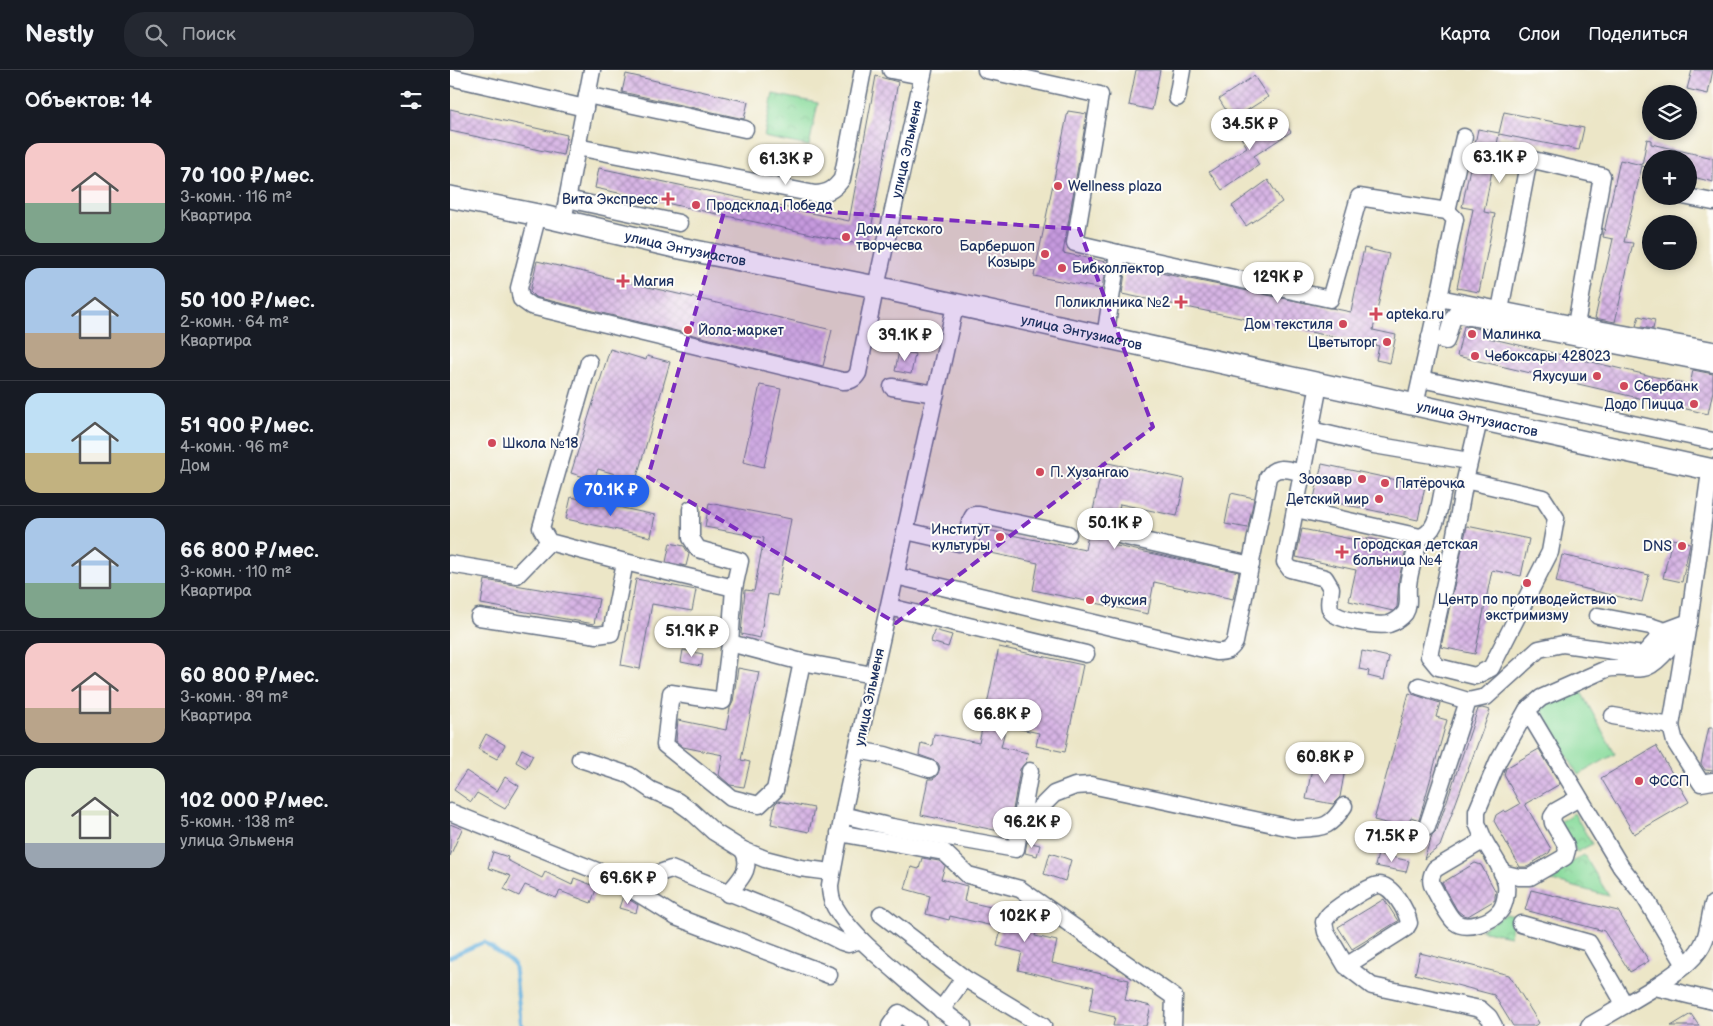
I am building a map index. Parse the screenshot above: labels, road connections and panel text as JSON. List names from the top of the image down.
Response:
{
  "streets": {
    "main road": ["улица Энтузиастов"],
    "street": ["улица Эльменя"]
  },
  "crossings": [
    ["улица Эльменя", "улица Энтузиастов"]
  ],
  "places": {
    "other": [
      "Wellness plaza",
      "Продсклад Победа",
      "Дом детского творчесва",
      "Барбершоп Козырь",
      "Бибколлектор",
      "Дом текстиля",
      "Йола-маркет",
      "Малинка",
      "Цветыторг",
      "Чебоксары 428023",
      "Яхусуши",
      "Сбербанк",
      "Додо Пицца",
      "Школа №18",
      "П. Хузангаю",
      "Зоозавр",
      "Пятёрочка",
      "Детский мир",
      "Институт культуры",
      "DNS",
      "Центр по противодействию экстримизму",
      "Фуксия",
      "ФССП"
    ],
    "health": [
      "Вита Экспресс",
      "Магия",
      "Поликлиника №2",
      "apteka.ru",
      "Городская детская больница №4"
    ]
  },
  "page": {
    "header": "Nestly",
    "search": "Поиск",
    "nav": ["Карта", "Слои", "Поделиться"],
    "heading": "Объектов: 14",
    "map_buttons": ["+", "−"],
    "price": [
      "34.5K ₽",
      "63.1K ₽",
      "61.3K ₽",
      "129K ₽",
      "39.1K ₽",
      "70.1K ₽",
      "50.1K ₽",
      "51.9K ₽",
      "66.8K ₽",
      "60.8K ₽",
      "96.2K ₽",
      "71.5K ₽",
      "69.6K ₽",
      "102K ₽"
    ],
    "list": [
      {
        "name": "70 100 ₽/мес.",
        "note": "3-комн. · 116 m² · Квартира"
      },
      {
        "name": "50 100 ₽/мес.",
        "note": "2-комн. · 64 m² · Квартира"
      },
      {
        "name": "51 900 ₽/мес.",
        "note": "4-комн. · 96 m² · Дом"
      },
      {
        "name": "66 800 ₽/мес.",
        "note": "3-комн. · 110 m² · Квартира"
      },
      {
        "name": "60 800 ₽/мес.",
        "note": "3-комн. · 89 m² · Квартира"
      },
      {
        "name": "102 000 ₽/мес.",
        "note": "5-комн. · 138 m² · улица Эльменя"
      }
    ]
  }
}
